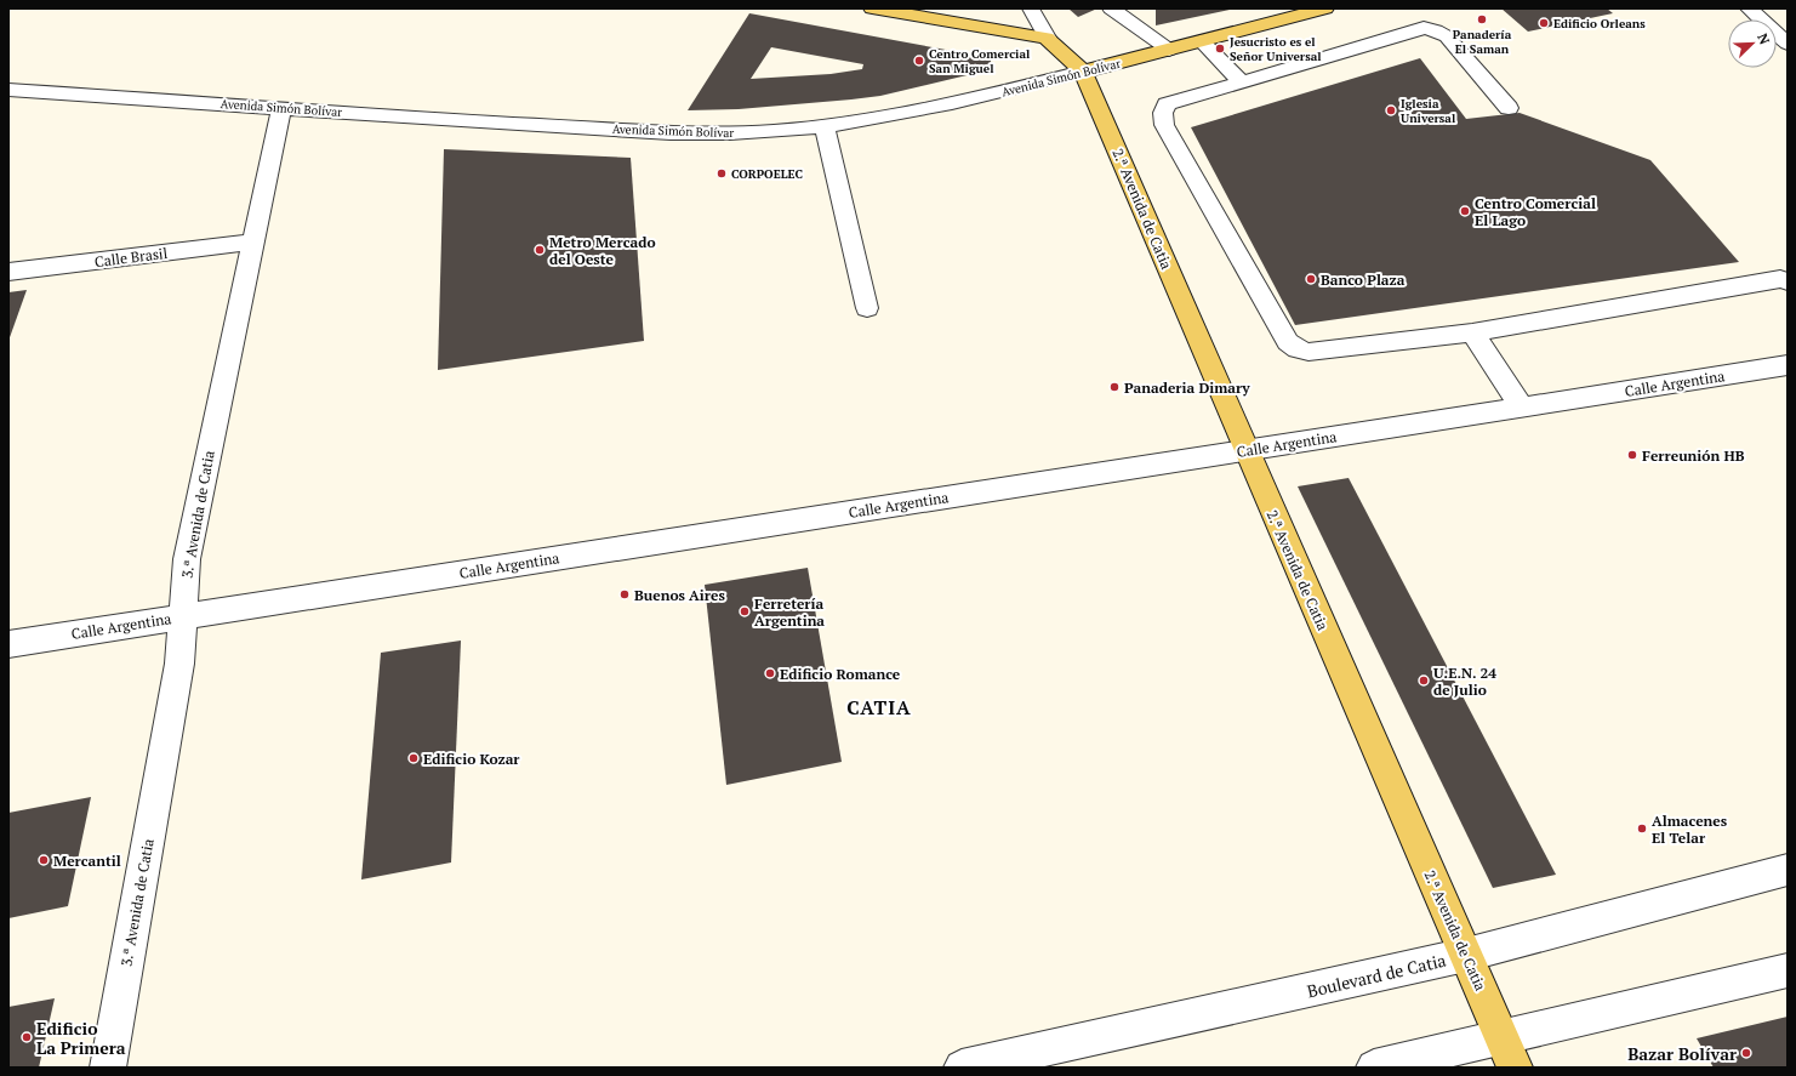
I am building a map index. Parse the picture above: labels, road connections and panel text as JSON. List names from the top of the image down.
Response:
{
  "streets": {
    "main road": ["Avenida Simón Bolívar", "2.ª Avenida de Catia"],
    "street": [
      "Calle Brasil",
      "Calle Argentina",
      "3.ª Avenida de Catia",
      "Boulevard de Catia"
    ]
  },
  "crossings": [
    ["Avenida Simón Bolívar", "2.ª Avenida de Catia"],
    ["Avenida Simón Bolívar", "3.ª Avenida de Catia"],
    ["2.ª Avenida de Catia", "Calle Argentina"],
    ["2.ª Avenida de Catia", "Boulevard de Catia"],
    ["Calle Brasil", "3.ª Avenida de Catia"],
    ["Calle Argentina", "3.ª Avenida de Catia"]
  ],
  "districts": ["CATIA"],
  "places": [
    "Panadería El Saman",
    "Edificio Orleans",
    "Jesucristo es el Señor Universal",
    "Centro Comercial San Miguel",
    "Iglesia Universal",
    "CORPOELEC",
    "Centro Comercial El Lago",
    "Metro Mercado del Oeste",
    "Banco Plaza",
    "Panaderia Dimary",
    "Ferreunión HB",
    "Buenos Aires",
    "Ferretería Argentina",
    "Edificio Romance",
    "U.E.N. 24 de Julio",
    "Edificio Kozar",
    "Almacenes El Telar",
    "Mercantil",
    "Edificio La Primera",
    "Bazar Bolívar"
  ],
  "north": "top right"
}
